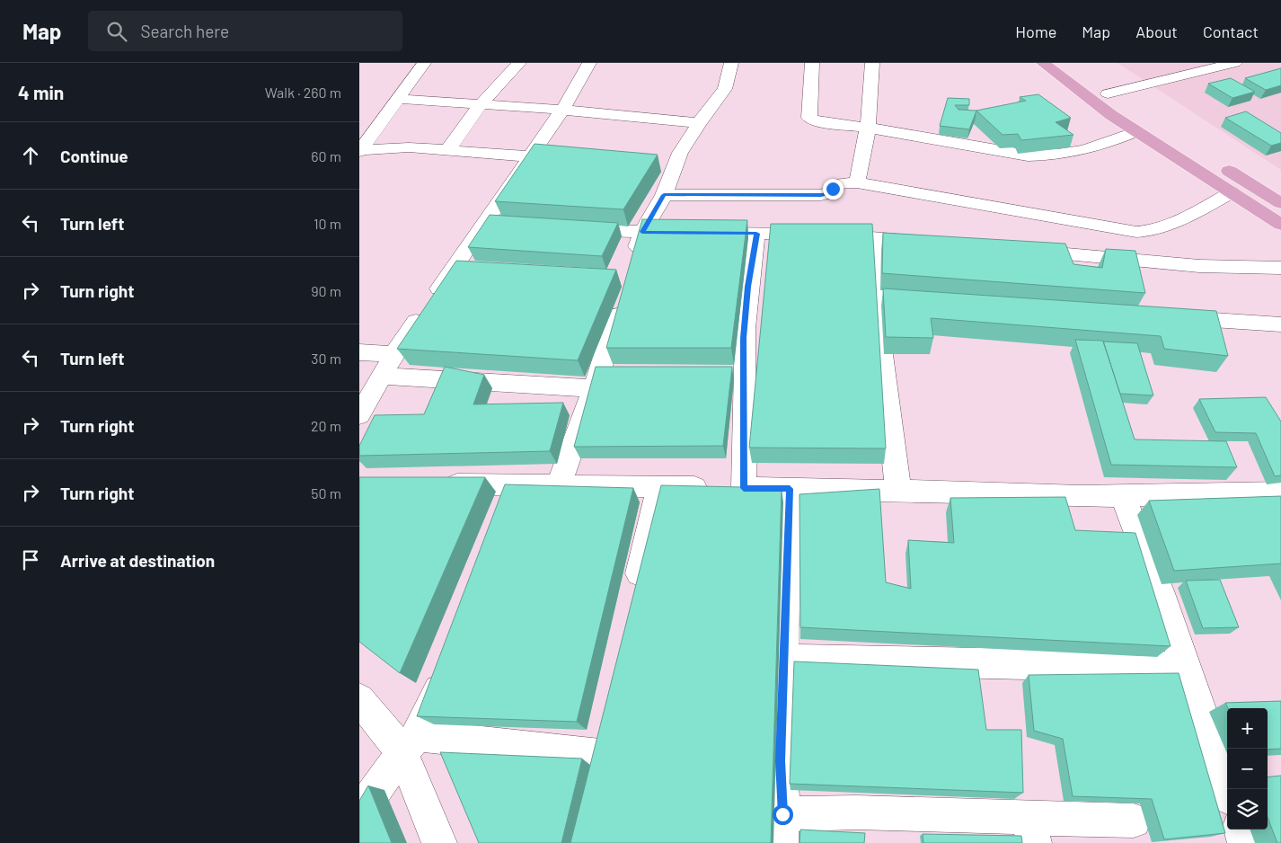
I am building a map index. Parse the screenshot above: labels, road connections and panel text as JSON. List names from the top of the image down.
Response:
{
  "page": {
    "header": "Map",
    "search": "Search here",
    "nav": [
      "Home",
      "Map",
      "About",
      "Contact"
    ],
    "heading": ["4 min", "Walk · 260 m"],
    "list": [
      ["Continue", "60 m"],
      ["Turn left", "10 m"],
      ["Turn right", "90 m"],
      ["Turn left", "30 m"],
      ["Turn right", "20 m"],
      ["Turn right", "50 m"],
      "Arrive at destination"
    ],
    "map_buttons": ["+", "−"]
  }
}
